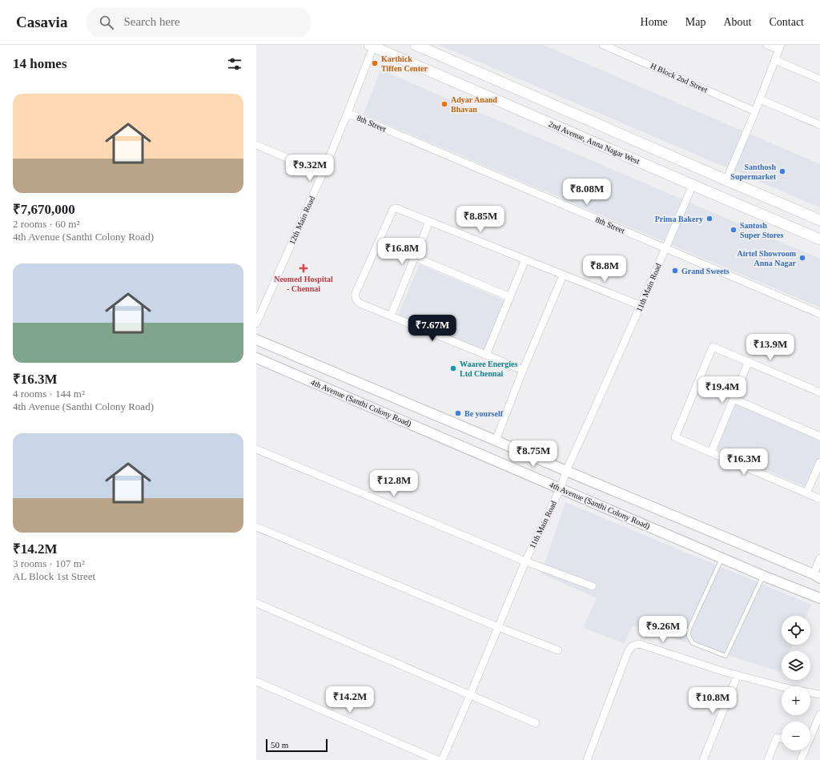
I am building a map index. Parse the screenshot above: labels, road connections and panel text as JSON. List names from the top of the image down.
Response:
{
  "streets": {
    "main road": ["2nd Avenue, Anna Nagar West"],
    "street": [
      "H Block 2nd Street",
      "8th Street",
      "12th Main Road",
      "11th Main Road",
      "4th Avenue (Santhi Colony Road)"
    ]
  },
  "crossings": [
    ["8th Street", "12th Main Road"],
    ["8th Street", "11th Main Road"],
    ["2nd Avenue, Anna Nagar West", "12th Main Road"],
    ["2nd Avenue, Anna Nagar West", "11th Main Road"],
    ["11th Main Road", "4th Avenue (Santhi Colony Road)"]
  ],
  "places": {
    "other": [
      "Karthick Tiffen Center",
      "Adyar Anand Bhavan",
      "Santhosh Supermarket",
      "Prima Bakery",
      "Santosh Super Stores",
      "Airtel Showroom Anna Nagar",
      "Grand Sweets",
      "Waaree Energies Ltd Chennai",
      "Be yourself"
    ],
    "health": ["Neomed Hospital - Chennai"]
  },
  "scale_bar": "50 m",
  "page": {
    "header": "Casavia",
    "search": "Search here",
    "nav": [
      "Home",
      "Map",
      "About",
      "Contact"
    ],
    "heading": "14 homes",
    "list": [
      {
        "name": "₹7,670,000",
        "note": "2 rooms · 60 m² · 4th Avenue (Santhi Colony Road)"
      },
      {
        "name": "₹16.3M",
        "note": "4 rooms · 144 m² · 4th Avenue (Santhi Colony Road)"
      },
      {
        "name": "₹14.2M",
        "note": "3 rooms · 107 m² · AL Block 1st Street"
      }
    ],
    "price": [
      "₹9.32M",
      "₹8.08M",
      "₹8.85M",
      "₹16.8M",
      "₹8.8M",
      "₹7.67M",
      "₹13.9M",
      "₹19.4M",
      "₹8.75M",
      "₹16.3M",
      "₹12.8M",
      "₹9.26M",
      "₹14.2M",
      "₹10.8M"
    ],
    "map_buttons": ["+", "−"],
    "scale": "50 m"
  }
}
